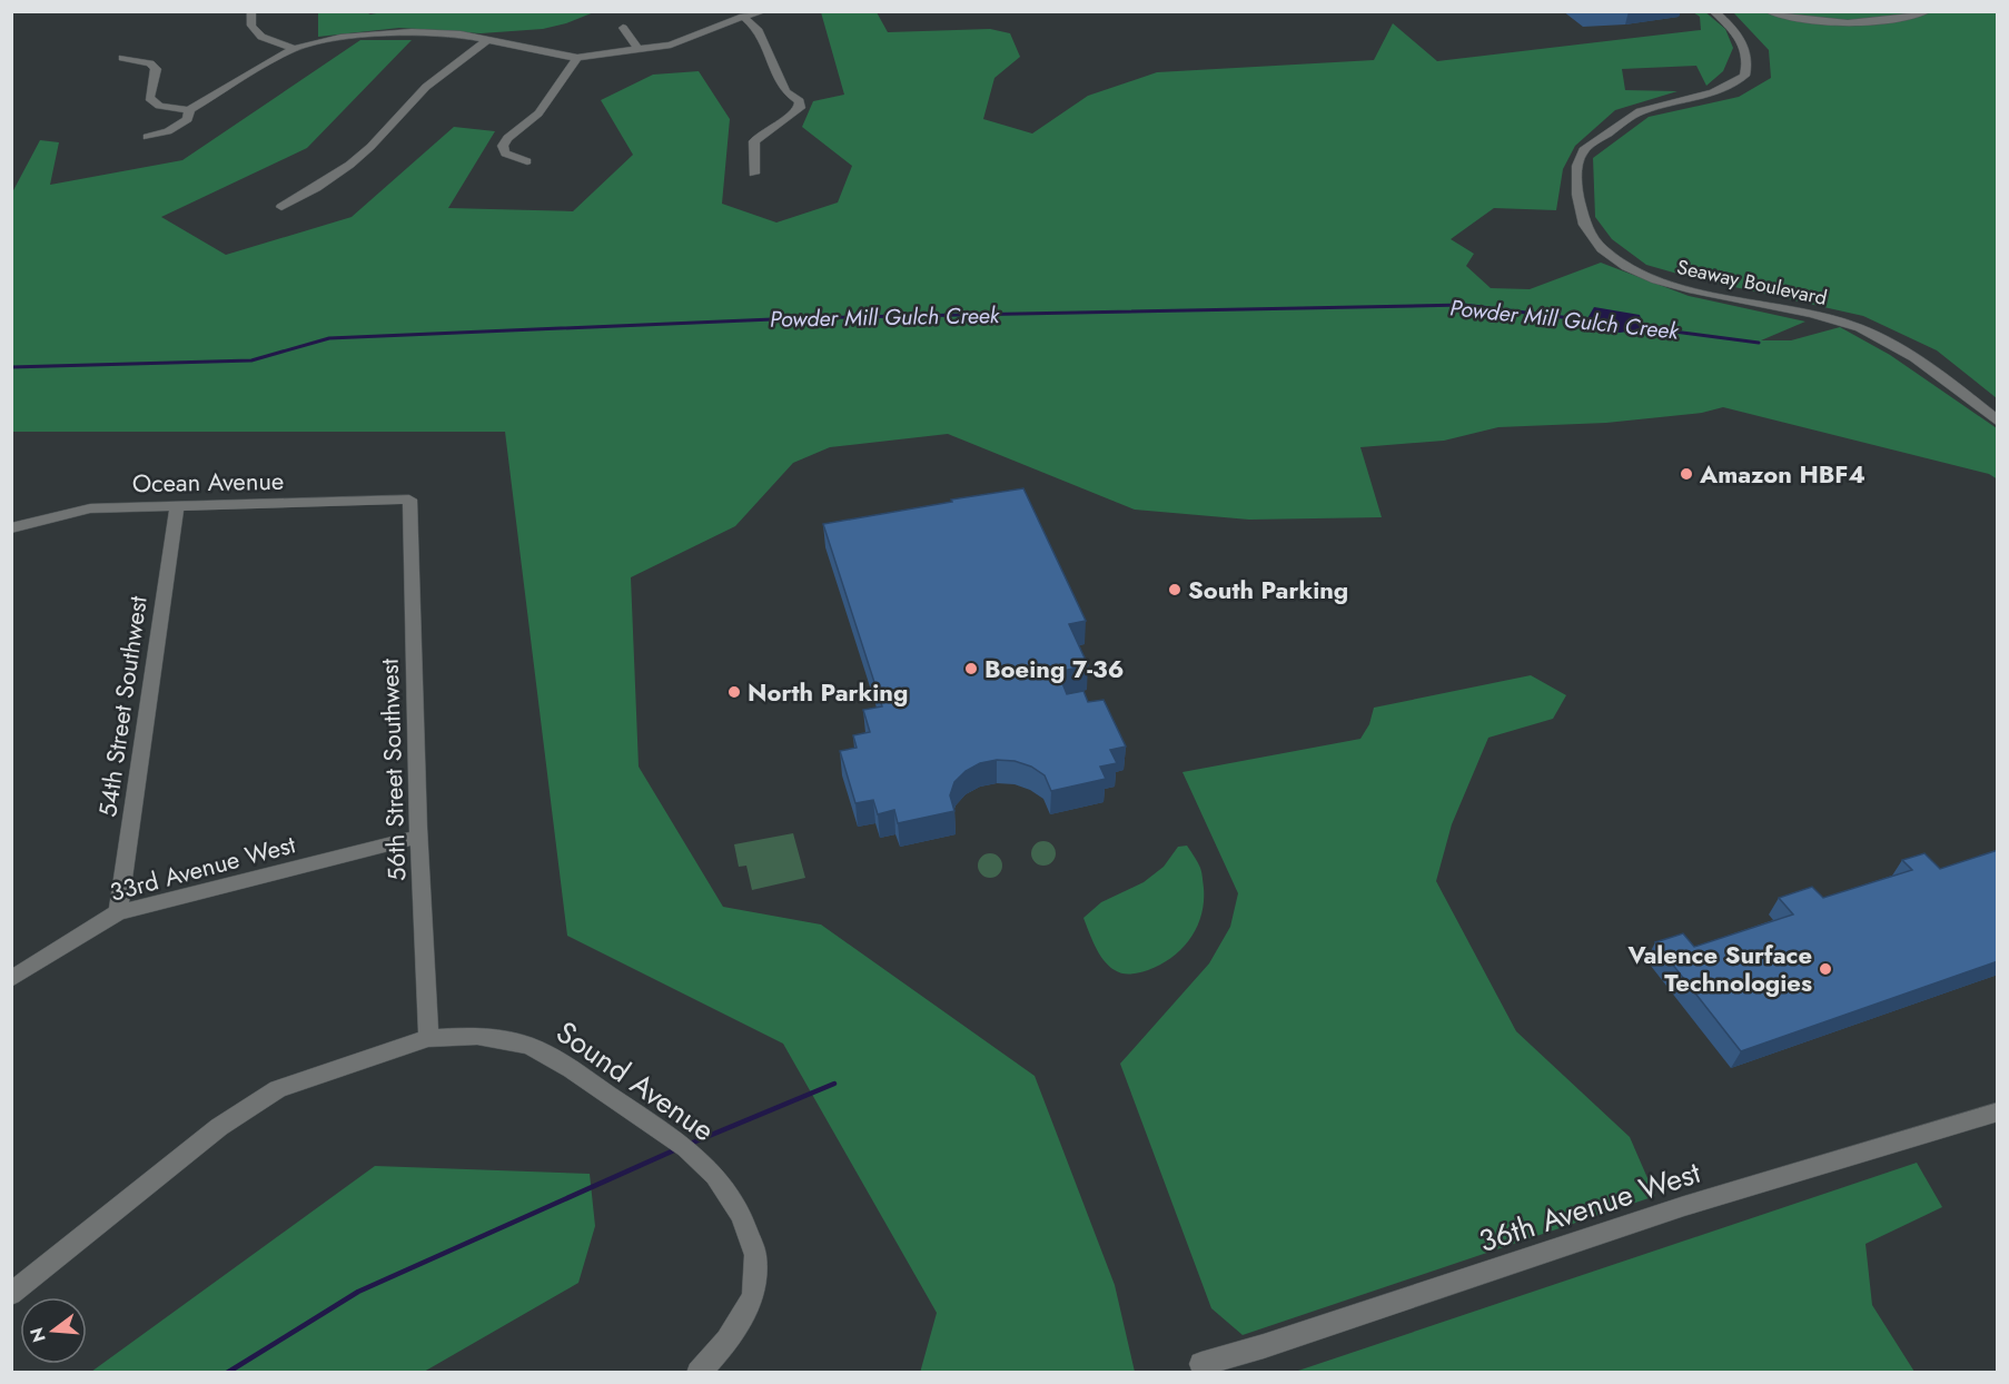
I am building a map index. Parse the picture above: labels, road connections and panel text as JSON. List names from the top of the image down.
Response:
{
  "streets": {
    "street": [
      "Seaway Boulevard",
      "Ocean Avenue",
      "54th Street Southwest",
      "56th Street Southwest",
      "33rd Avenue West",
      "Sound Avenue",
      "36th Avenue West"
    ]
  },
  "crossings": [
    ["Ocean Avenue", "54th Street Southwest"],
    ["Ocean Avenue", "56th Street Southwest"],
    ["54th Street Southwest", "33rd Avenue West"],
    ["56th Street Southwest", "33rd Avenue West"],
    ["56th Street Southwest", "Sound Avenue"]
  ],
  "water": ["Powder Mill Gulch Creek"],
  "places": [
    "Amazon HBF4",
    "South Parking",
    "Boeing 7-36",
    "North Parking",
    "Valence Surface Technologies"
  ],
  "north": "left"
}
